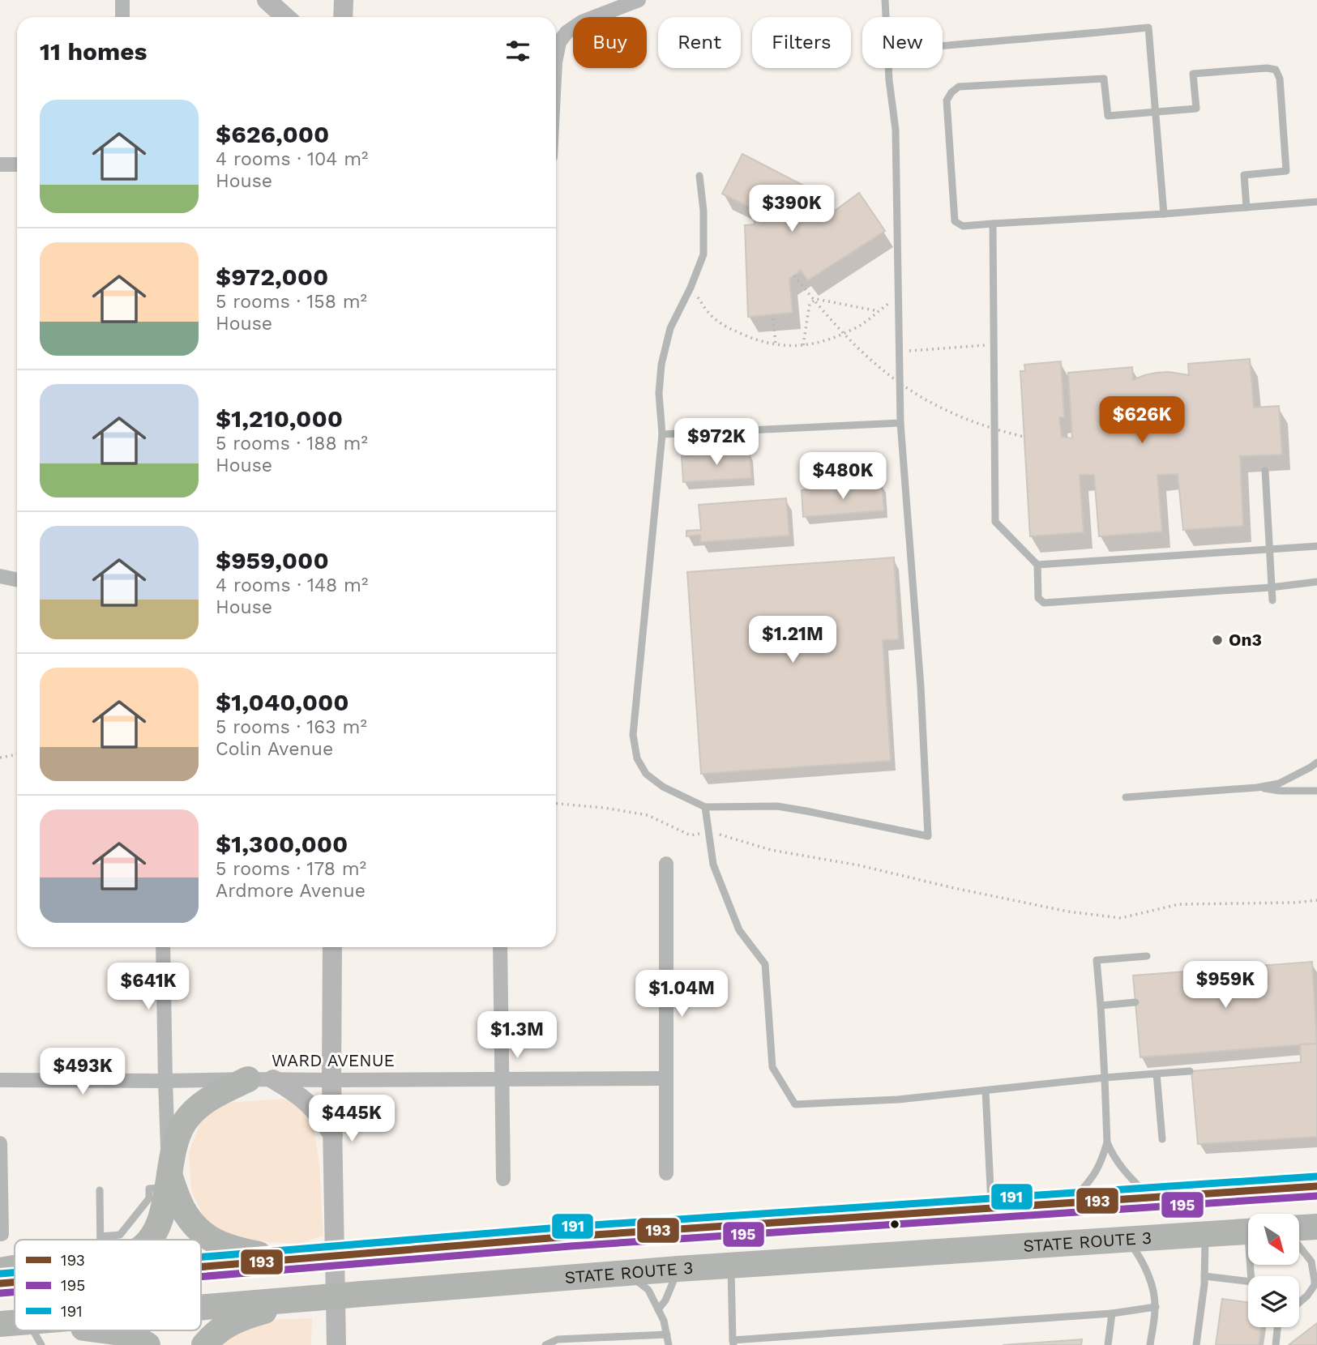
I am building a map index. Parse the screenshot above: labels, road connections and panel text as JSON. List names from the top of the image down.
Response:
{
  "streets": {
    "highway": ["STATE ROUTE 3"],
    "street": ["WARD AVENUE"]
  },
  "places": ["On3"],
  "lines": ["transit line 191", "transit line 193", "transit line 195"],
  "legend": ["193", "195", "191"],
  "north": "bottom right",
  "page": {
    "chip": [
      "Buy",
      "Rent",
      "Filters",
      "New"
    ],
    "heading": "11 homes",
    "list": [
      {
        "name": "$626,000",
        "note": "4 rooms · 104 m² · House"
      },
      {
        "name": "$972,000",
        "note": "5 rooms · 158 m² · House"
      },
      {
        "name": "$1,210,000",
        "note": "5 rooms · 188 m² · House"
      },
      {
        "name": "$959,000",
        "note": "4 rooms · 148 m² · House"
      },
      {
        "name": "$1,040,000",
        "note": "5 rooms · 163 m² · Colin Avenue"
      },
      {
        "name": "$1,300,000",
        "note": "5 rooms · 178 m² · Ardmore Avenue"
      }
    ],
    "price": [
      "$390K",
      "$626K",
      "$972K",
      "$480K",
      "$1.21M",
      "$959K",
      "$641K",
      "$1.04M",
      "$1.3M",
      "$493K",
      "$445K"
    ]
  }
}
